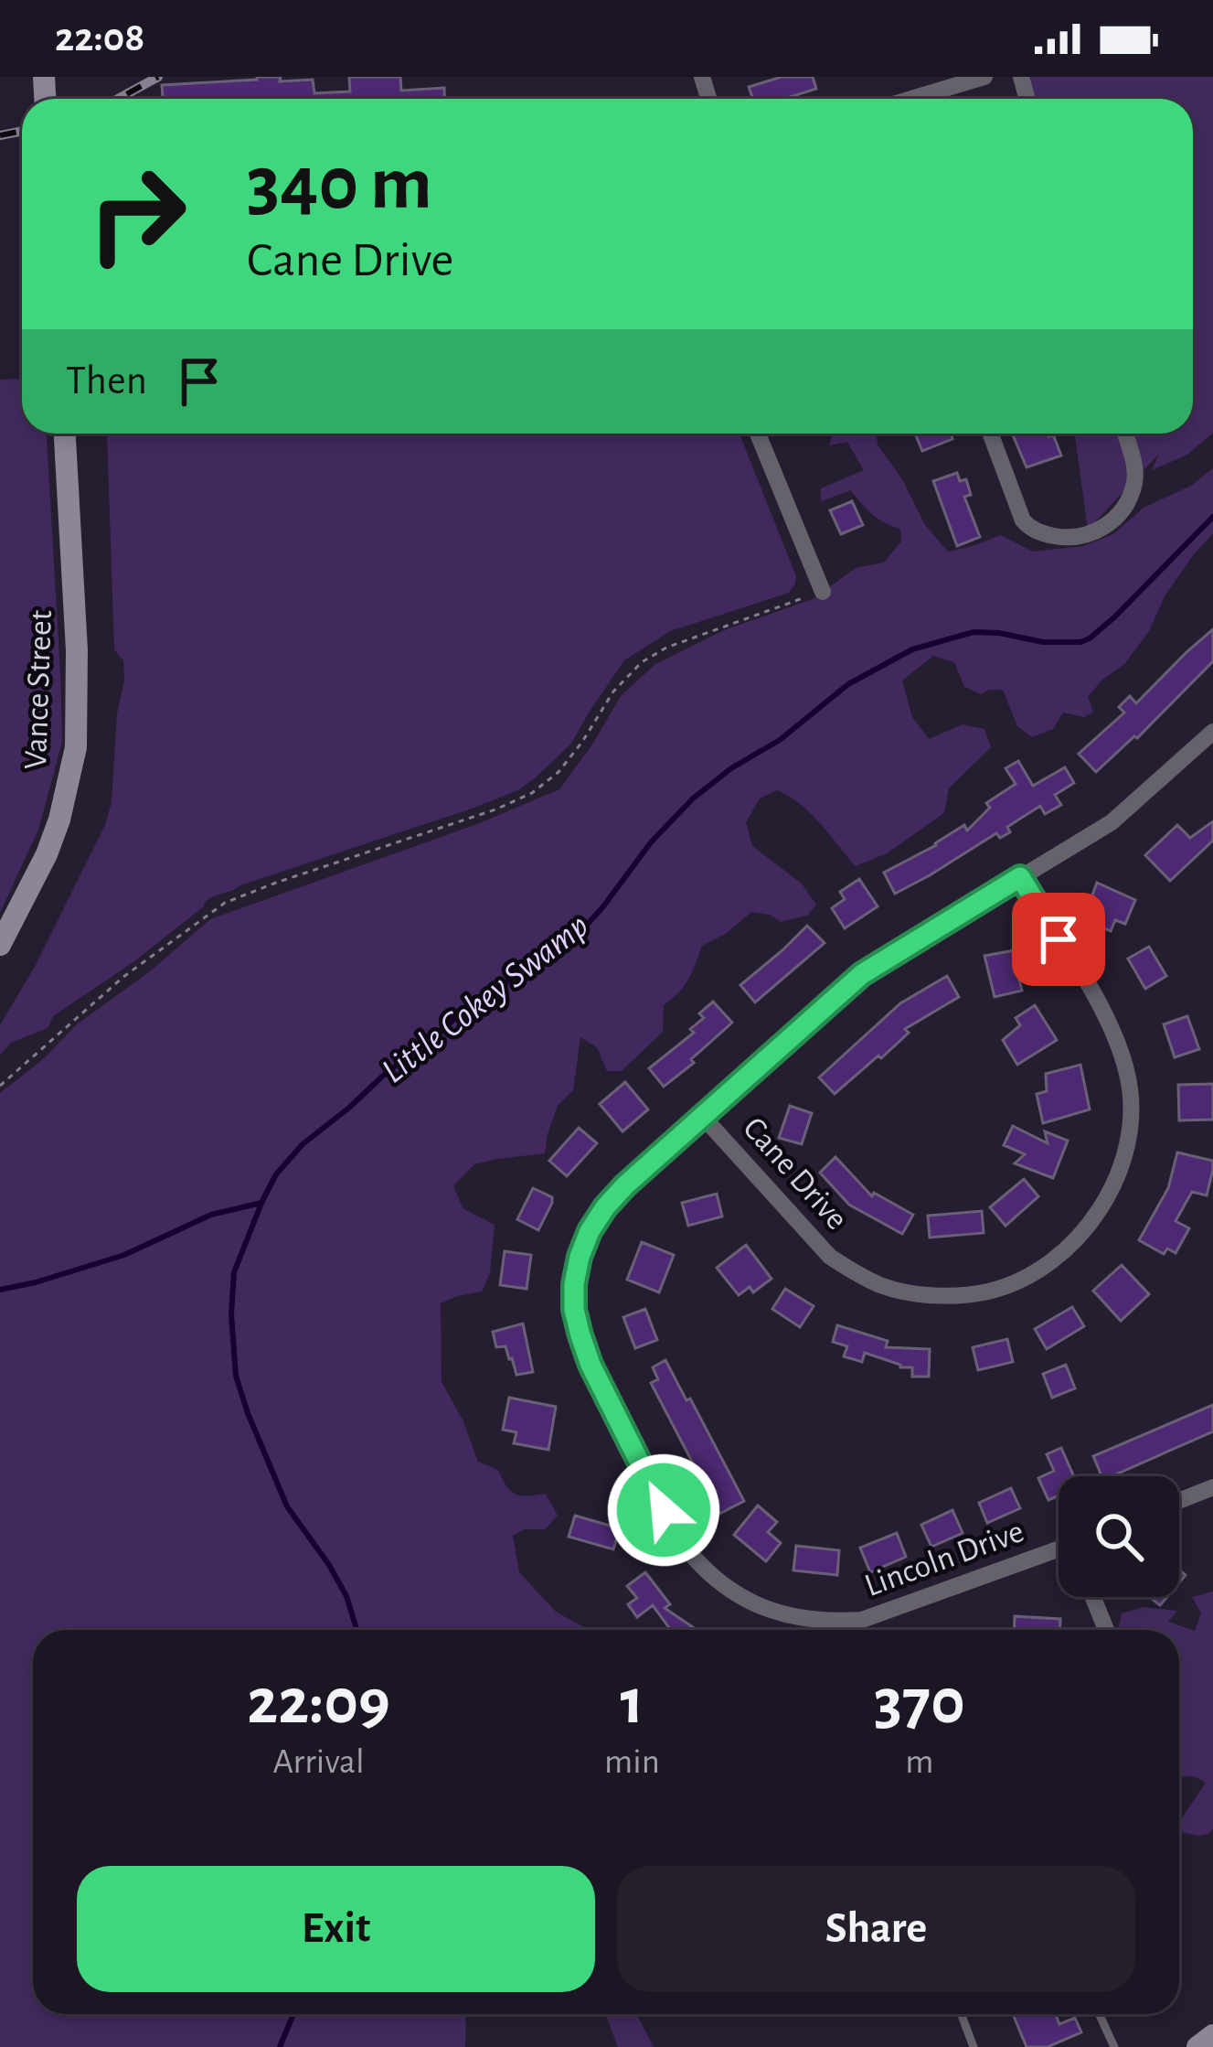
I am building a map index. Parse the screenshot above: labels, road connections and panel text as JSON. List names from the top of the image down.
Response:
{
  "streets": {
    "street": ["Vance Street", "Cane Drive", "Lincoln Drive"]
  },
  "crossings": [
    ["Cane Drive", "Lincoln Drive"]
  ],
  "water": ["Little Cokey Swamp"],
  "page": {
    "status": "22:08",
    "turn": ["340 m", "Cane Drive"],
    "then": "Then",
    "eta": [
      "22:09",
      "Arrival",
      "1",
      "min",
      "370",
      "m"
    ],
    "buttons": ["Exit", "Share"]
  }
}
